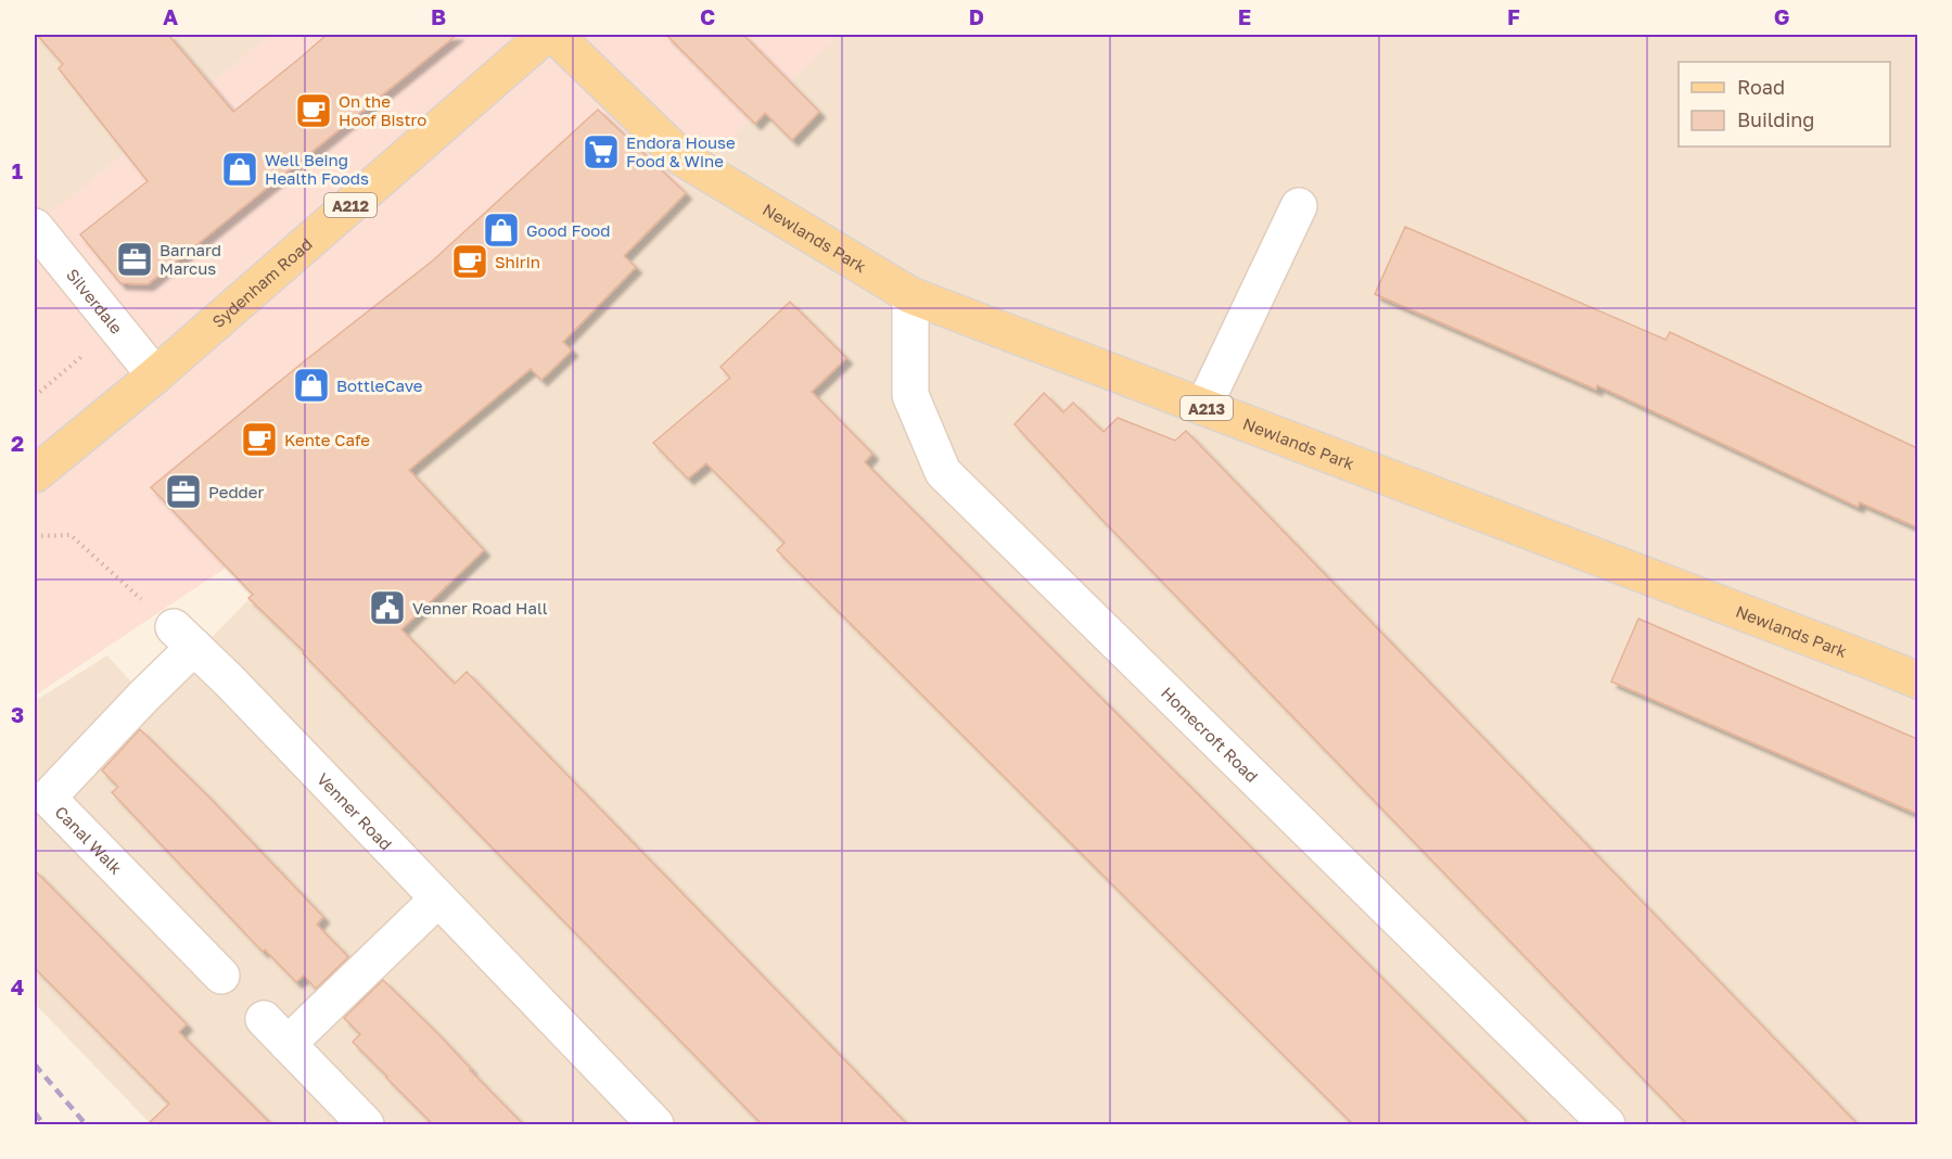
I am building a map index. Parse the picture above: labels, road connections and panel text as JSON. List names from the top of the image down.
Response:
{
  "streets": {
    "main road": [
      "A212",
      "Newlands Park",
      "Sydenham Road",
      "A213"
    ],
    "street": [
      "Silverdale",
      "Homecroft Road",
      "Venner Road",
      "Canal Walk"
    ]
  },
  "crossings": [
    ["Newlands Park", "Homecroft Road"],
    ["Sydenham Road", "Silverdale"],
    ["Venner Road", "Canal Walk"]
  ],
  "places": {
    "cafe": ["On the Hoof Bistro", "Shirin", "Kente Cafe"],
    "supermarket": ["Endora House Food & Wine"],
    "shop": ["Well Being Health Foods", "Good Food", "BottleCave"],
    "office": ["Barnard Marcus", "Pedder"],
    "public building": ["Venner Road Hall"]
  },
  "legend": ["Road", "Building"],
  "grid": {
    "columns": [
      "A",
      "B",
      "C",
      "D",
      "E",
      "F",
      "G"
    ],
    "rows": [
      "1",
      "2",
      "3",
      "4"
    ]
  }
}
